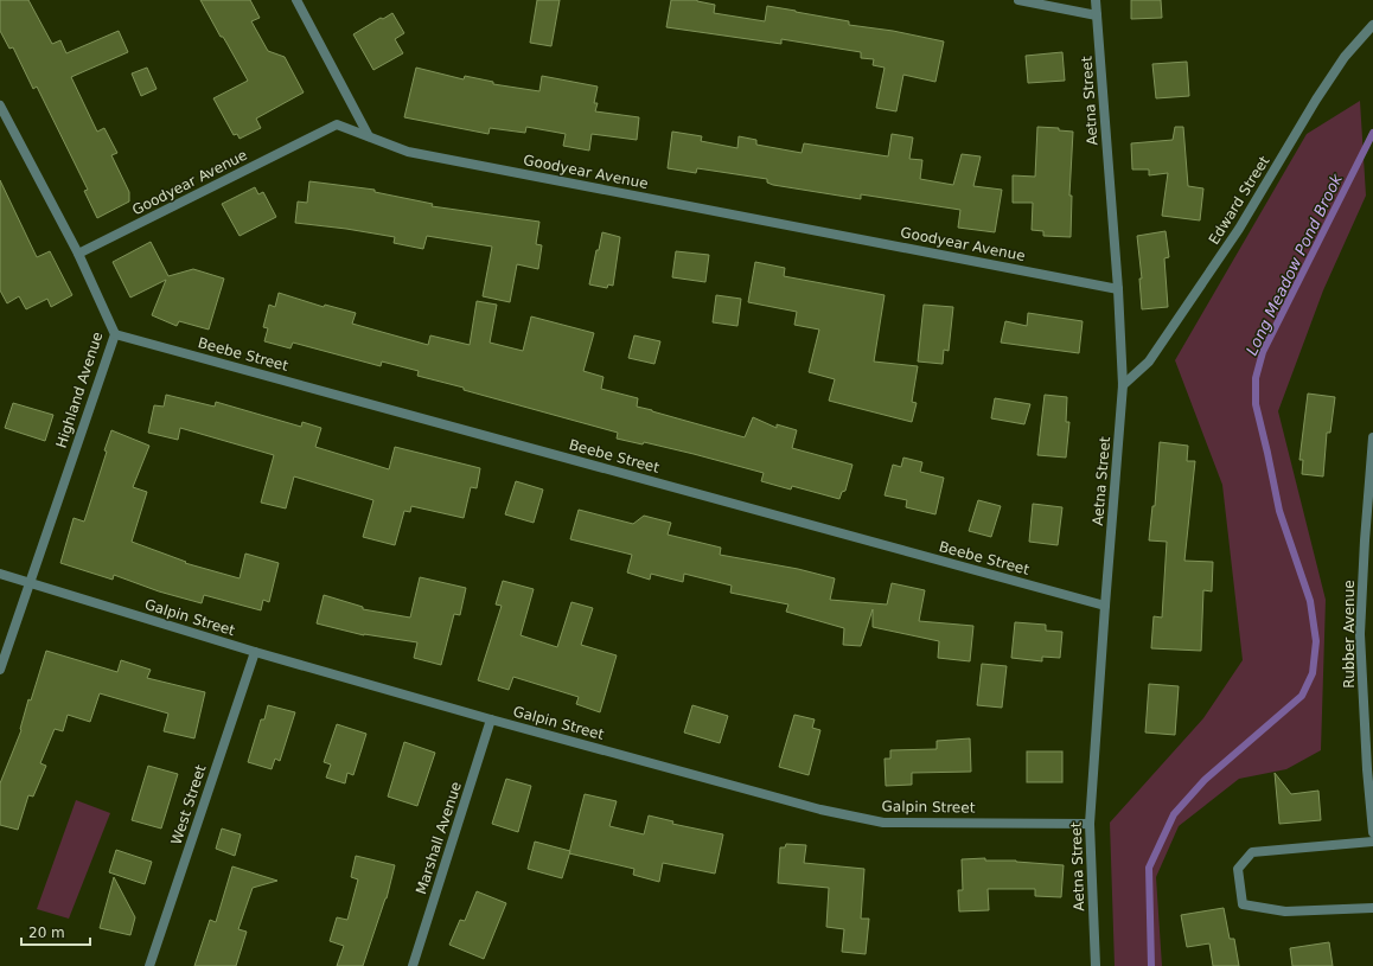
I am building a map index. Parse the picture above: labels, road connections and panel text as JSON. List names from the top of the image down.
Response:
{
  "streets": {
    "street": [
      "Aetna Street",
      "Goodyear Avenue",
      "Edward Street",
      "Beebe Street",
      "Highland Avenue",
      "Galpin Street",
      "Rubber Avenue",
      "West Street",
      "Marshall Avenue"
    ]
  },
  "crossings": [
    ["Aetna Street", "Goodyear Avenue"],
    ["Aetna Street", "Edward Street"],
    ["Aetna Street", "Beebe Street"],
    ["Aetna Street", "Galpin Street"],
    ["Goodyear Avenue", "Highland Avenue"],
    ["Beebe Street", "Highland Avenue"],
    ["Highland Avenue", "Galpin Street"],
    ["Galpin Street", "West Street"],
    ["Galpin Street", "Marshall Avenue"]
  ],
  "water": ["Long Meadow Pond Brook"],
  "scale_bar": "20 m"
}
